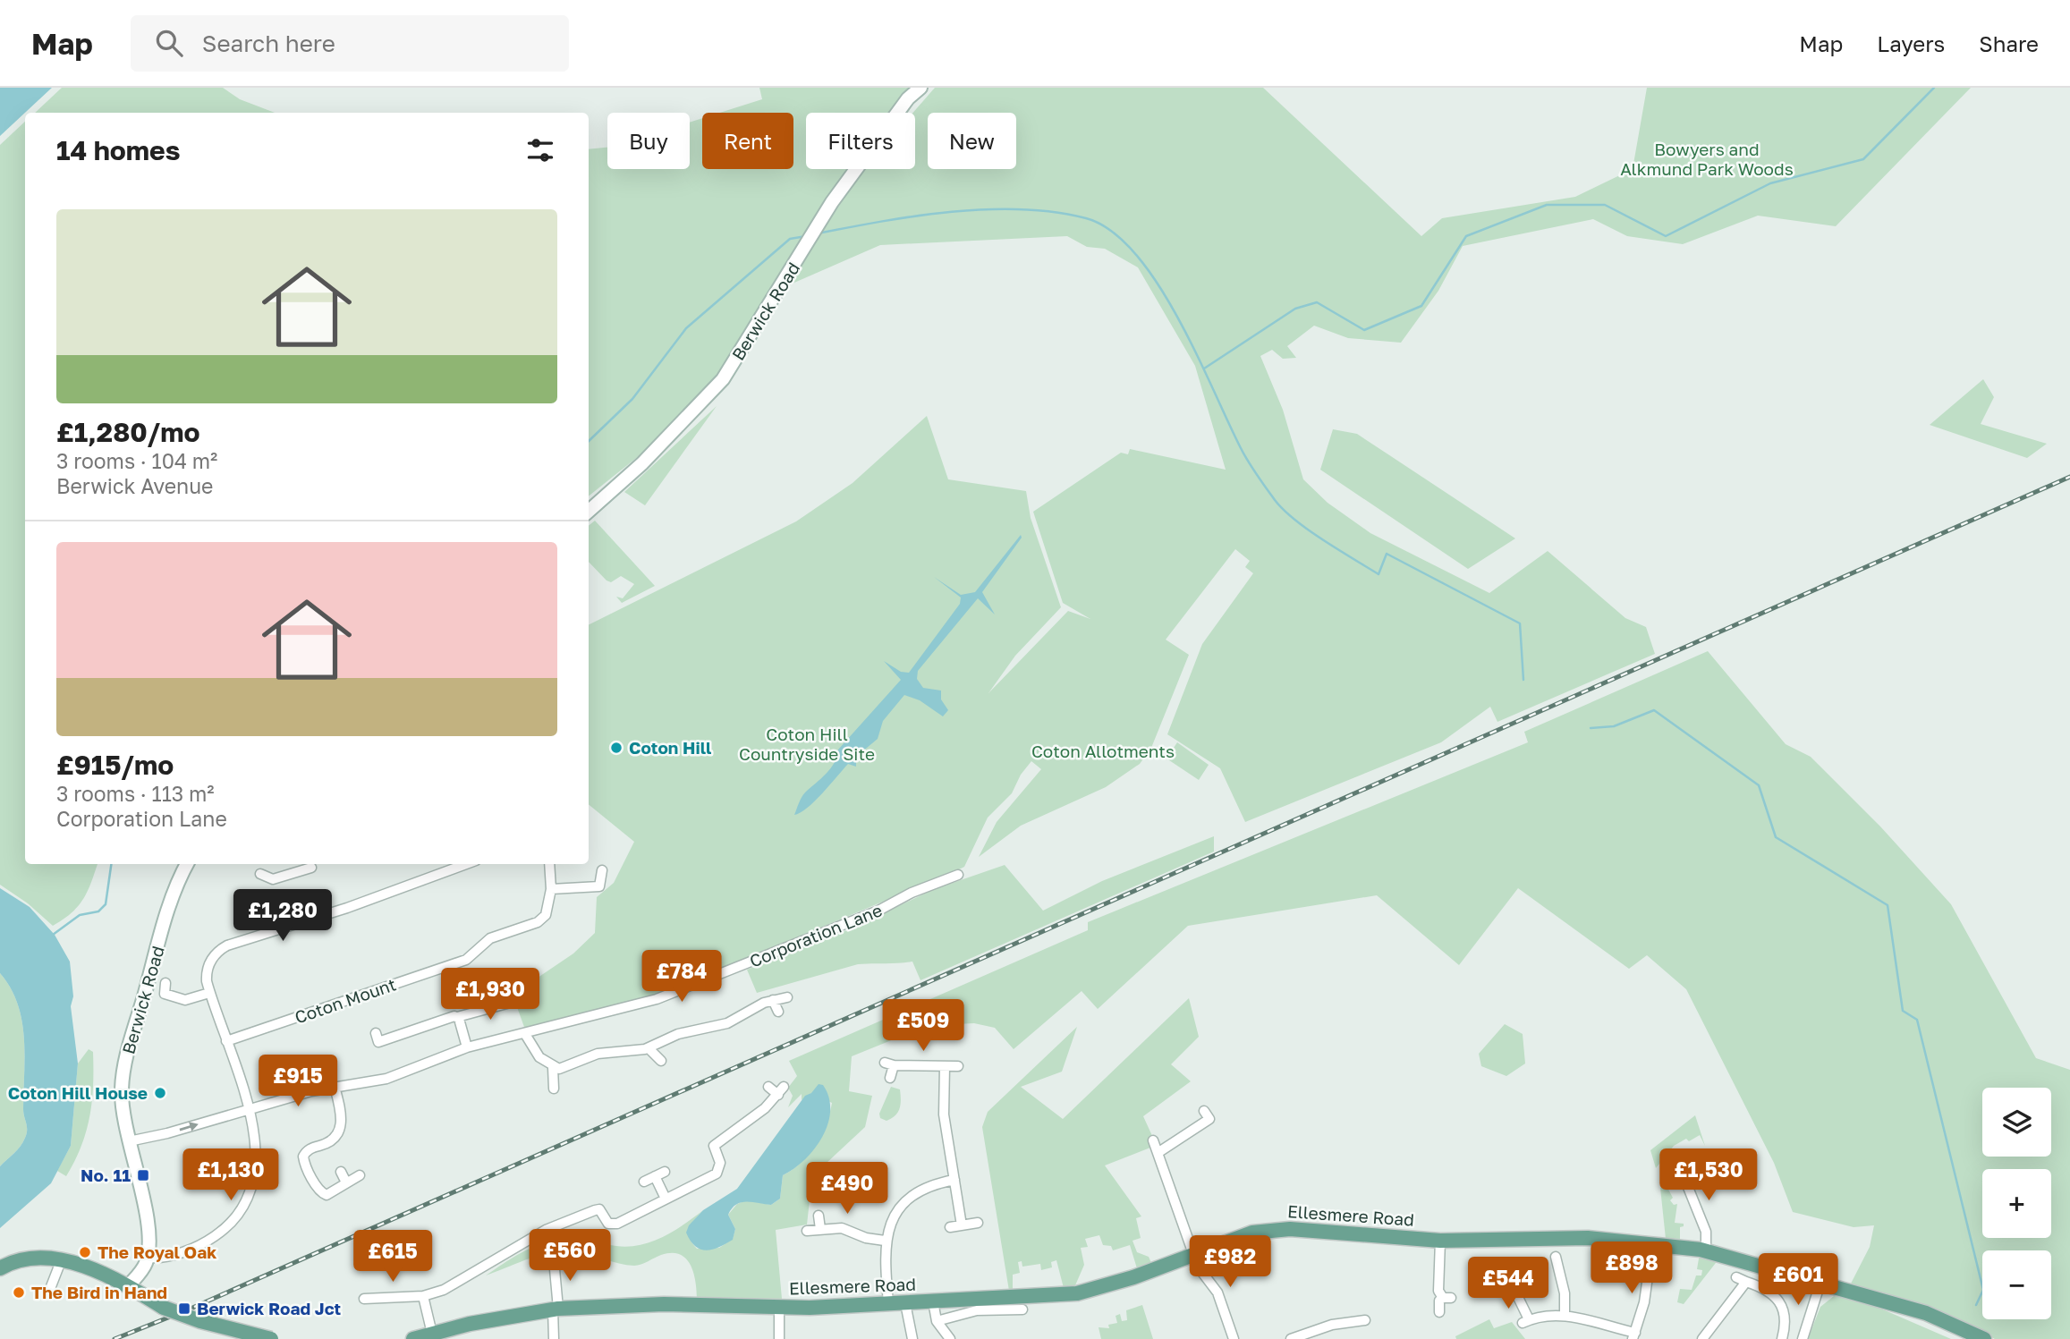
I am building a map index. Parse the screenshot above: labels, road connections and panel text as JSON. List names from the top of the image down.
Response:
{
  "streets": {
    "main road": ["Berwick Road", "Ellesmere Road"],
    "street": ["Corporation Lane", "Coton Mount"]
  },
  "crossings": [
    ["Berwick Road", "Corporation Lane"]
  ],
  "parks": ["Bowyers and Alkmund Park Woods", "Coton Hill Countryside Site", "Coton Allotments"],
  "places": {
    "other": [
      "Coton Hill",
      "Coton Hill House",
      "The Royal Oak",
      "The Bird in Hand"
    ],
    "transit": ["No. 11", "Berwick Road Jct"]
  },
  "page": {
    "header": "Map",
    "search": "Search here",
    "nav": ["Map", "Layers", "Share"],
    "chip": [
      "Buy",
      "Rent",
      "Filters",
      "New"
    ],
    "heading": "14 homes",
    "list": [
      {
        "name": "£1,280/mo",
        "note": "3 rooms · 104 m² · Berwick Avenue"
      },
      {
        "name": "£915/mo",
        "note": "3 rooms · 113 m² · Corporation Lane"
      }
    ],
    "price": [
      "£1,280",
      "£784",
      "£1,930",
      "£509",
      "£915",
      "£1,130",
      "£1,530",
      "£490",
      "£560",
      "£615",
      "£982",
      "£898",
      "£601",
      "£544"
    ],
    "map_buttons": ["+", "−"]
  }
}
